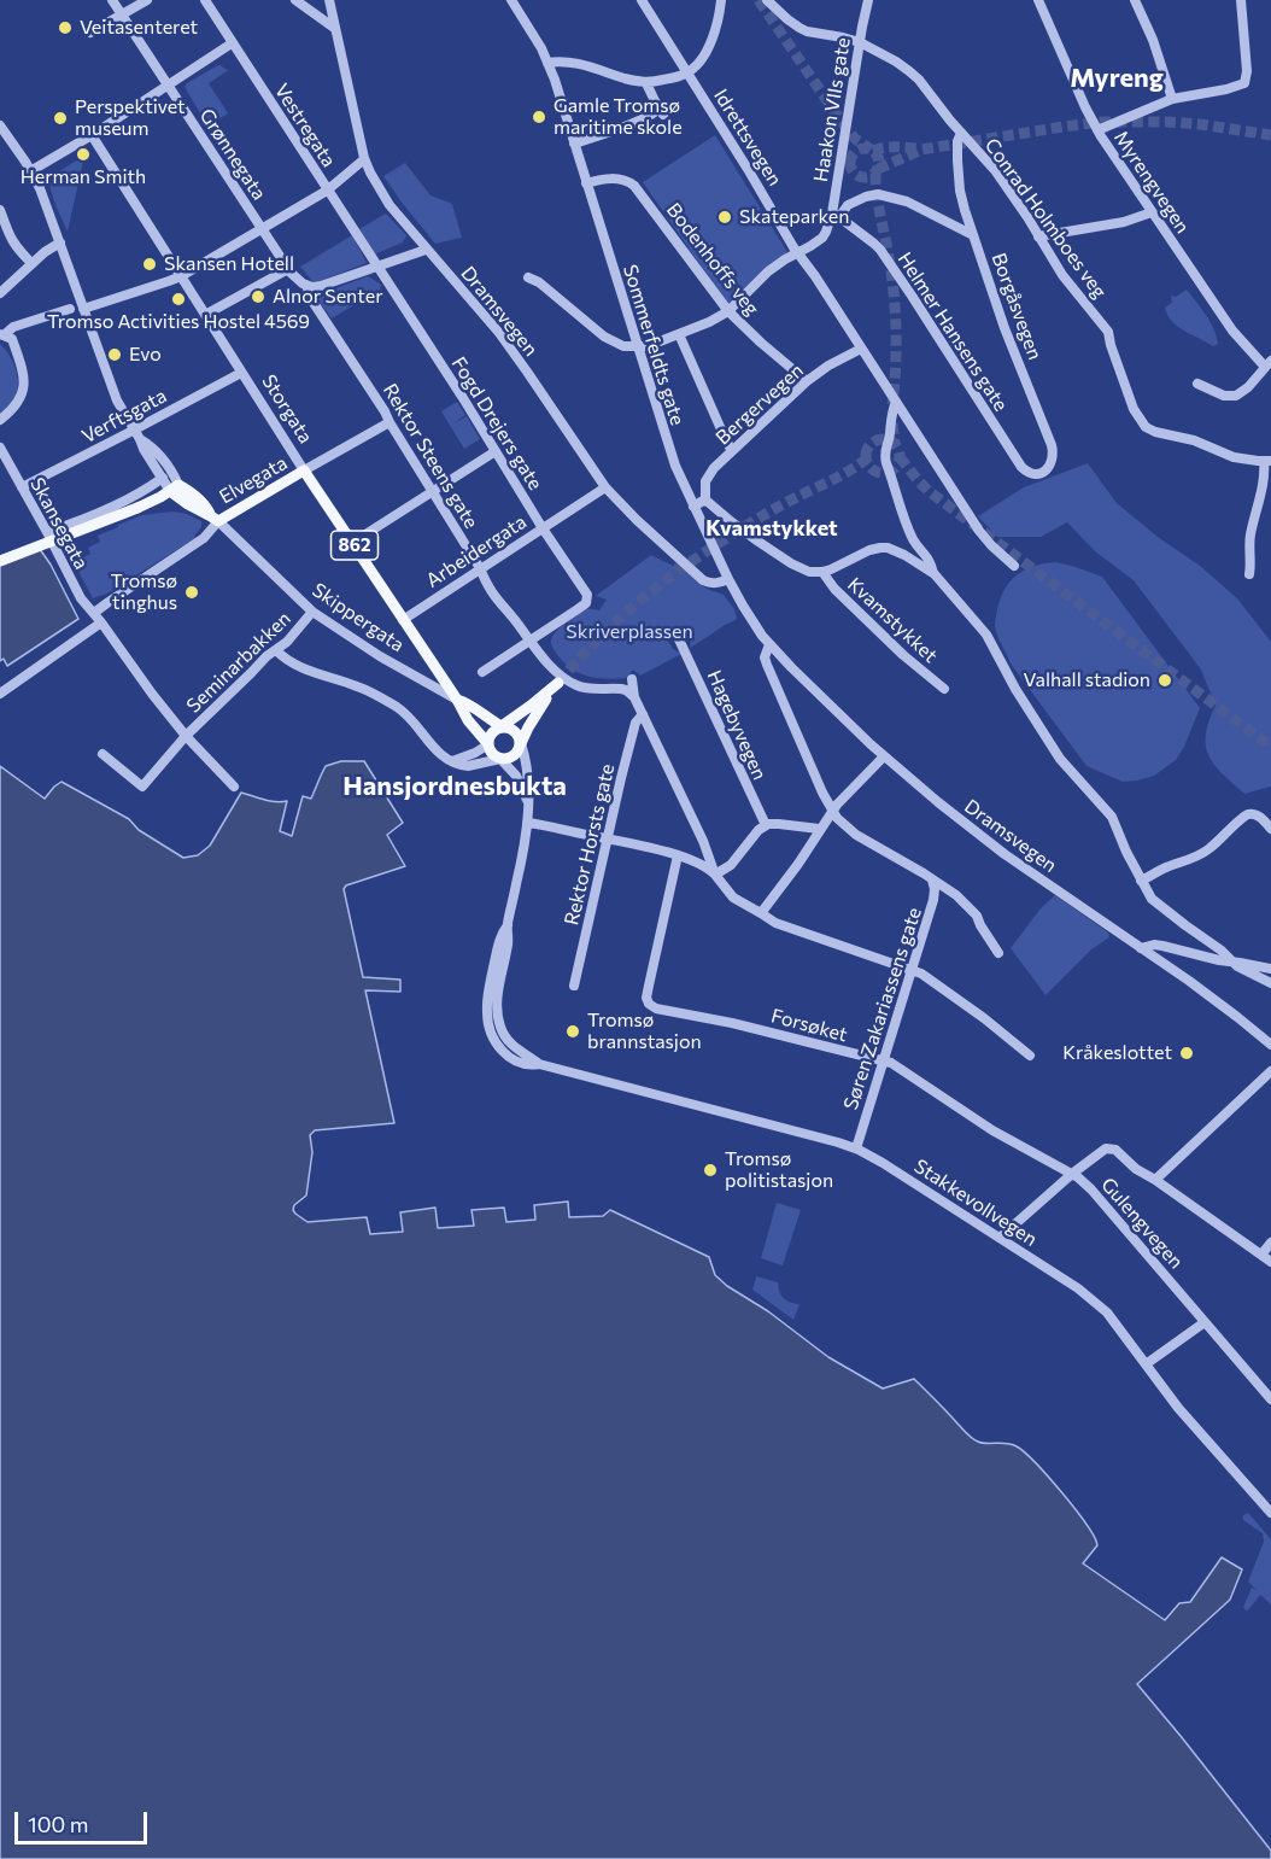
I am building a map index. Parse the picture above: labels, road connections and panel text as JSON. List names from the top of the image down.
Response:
{
  "streets": {
    "main road": [
      "Storgata",
      "Elvegata",
      "862",
      "Skippergata"
    ],
    "street": [
      "Haakon VIIs gate",
      "Vestregata",
      "Idrettsvegen",
      "Grønnegata",
      "Myrengvegen",
      "Conrad Holmboes veg",
      "Bodenhoffs veg",
      "Borgåsvegen",
      "Dramsvegen",
      "Helmer Hansens gate",
      "Sommerfeldts gate",
      "Bergervegen",
      "Verftsgata",
      "Fogd Drejers gate",
      "Rektor Steens gate",
      "Skansegata",
      "Arbeidergata",
      "Kvamstykket",
      "Seminarbakken",
      "Hagebyvegen",
      "Rektor Horsts gate",
      "Søren Zakariassens gate",
      "Forsøket",
      "Stakkevollvegen",
      "Gulengvegen"
    ]
  },
  "crossings": [
    ["Haakon VIIs gate", "Idrettsvegen"],
    ["Haakon VIIs gate", "Conrad Holmboes veg"],
    ["Haakon VIIs gate", "Bodenhoffs veg"],
    ["Haakon VIIs gate", "Helmer Hansens gate"],
    ["Haakon VIIs gate", "Sommerfeldts gate"],
    ["Vestregata", "Fogd Drejers gate"],
    ["Idrettsvegen", "Bergervegen"],
    ["Grønnegata", "Rektor Steens gate"],
    ["Conrad Holmboes veg", "Borgåsvegen"],
    ["Bodenhoffs veg", "Sommerfeldts gate"],
    ["Bodenhoffs veg", "Bergervegen"],
    ["Borgåsvegen", "Helmer Hansens gate"],
    ["Dramsvegen", "Sommerfeldts gate"],
    ["Dramsvegen", "Arbeidergata"],
    ["Storgata", "Verftsgata"],
    ["Storgata", "Elvegata"],
    ["Storgata", "862"],
    ["Storgata", "Arbeidergata"],
    ["Storgata", "Skippergata"],
    ["Storgata", "Stakkevollvegen"],
    ["Verftsgata", "Skansegata"],
    ["Verftsgata", "Skippergata"],
    ["Fogd Drejers gate", "Rektor Steens gate"],
    ["Fogd Drejers gate", "Arbeidergata"],
    ["Rektor Steens gate", "Elvegata"],
    ["Rektor Steens gate", "Arbeidergata"],
    ["Elvegata", "Skippergata"],
    ["Skansegata", "Seminarbakken"],
    ["862", "Stakkevollvegen"],
    ["Skippergata", "Seminarbakken"],
    ["Søren Zakariassens gate", "Forsøket"],
    ["Søren Zakariassens gate", "Stakkevollvegen"],
    ["Søren Zakariassens gate", "Gulengvegen"],
    ["Forsøket", "Gulengvegen"]
  ],
  "districts": ["Myreng", "Kvamstykket", "Hansjordnesbukta"],
  "parks": ["Skriverplassen"],
  "places": [
    "Veitasenteret",
    "Gamle Tromsø maritime skole",
    "Perspektivet museum",
    "Herman Smith",
    "Skateparken",
    "Skansen Hotell",
    "Alnor Senter",
    "Tromso Activities Hostel 4569",
    "Evo",
    "Tromsø tinghus",
    "Valhall stadion",
    "Tromsø brannstasjon",
    "Kråkeslottet",
    "Tromsø politistasjon"
  ],
  "scale_bar": "100 m"
}
